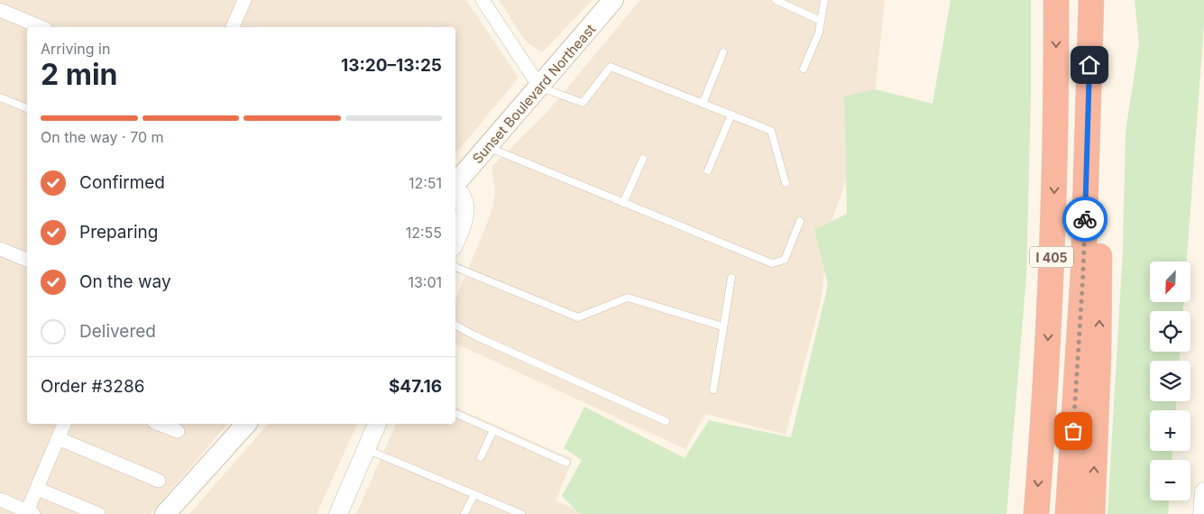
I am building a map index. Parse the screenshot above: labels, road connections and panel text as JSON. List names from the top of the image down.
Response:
{
  "streets": {
    "highway": ["I 405"],
    "main road": ["Sunset Boulevard Northeast"]
  },
  "north": "bottom left",
  "page": {
    "heading": ["2 min", "Arriving in", "13:20–13:25"],
    "panel": ["Order #3286", "$47.16"],
    "bar": "On the way · 70 m",
    "list": [
      ["Confirmed", "12:51"],
      ["Preparing", "12:55"],
      ["On the way", "13:01"],
      "Delivered"
    ],
    "map_buttons": ["+", "−"]
  }
}
